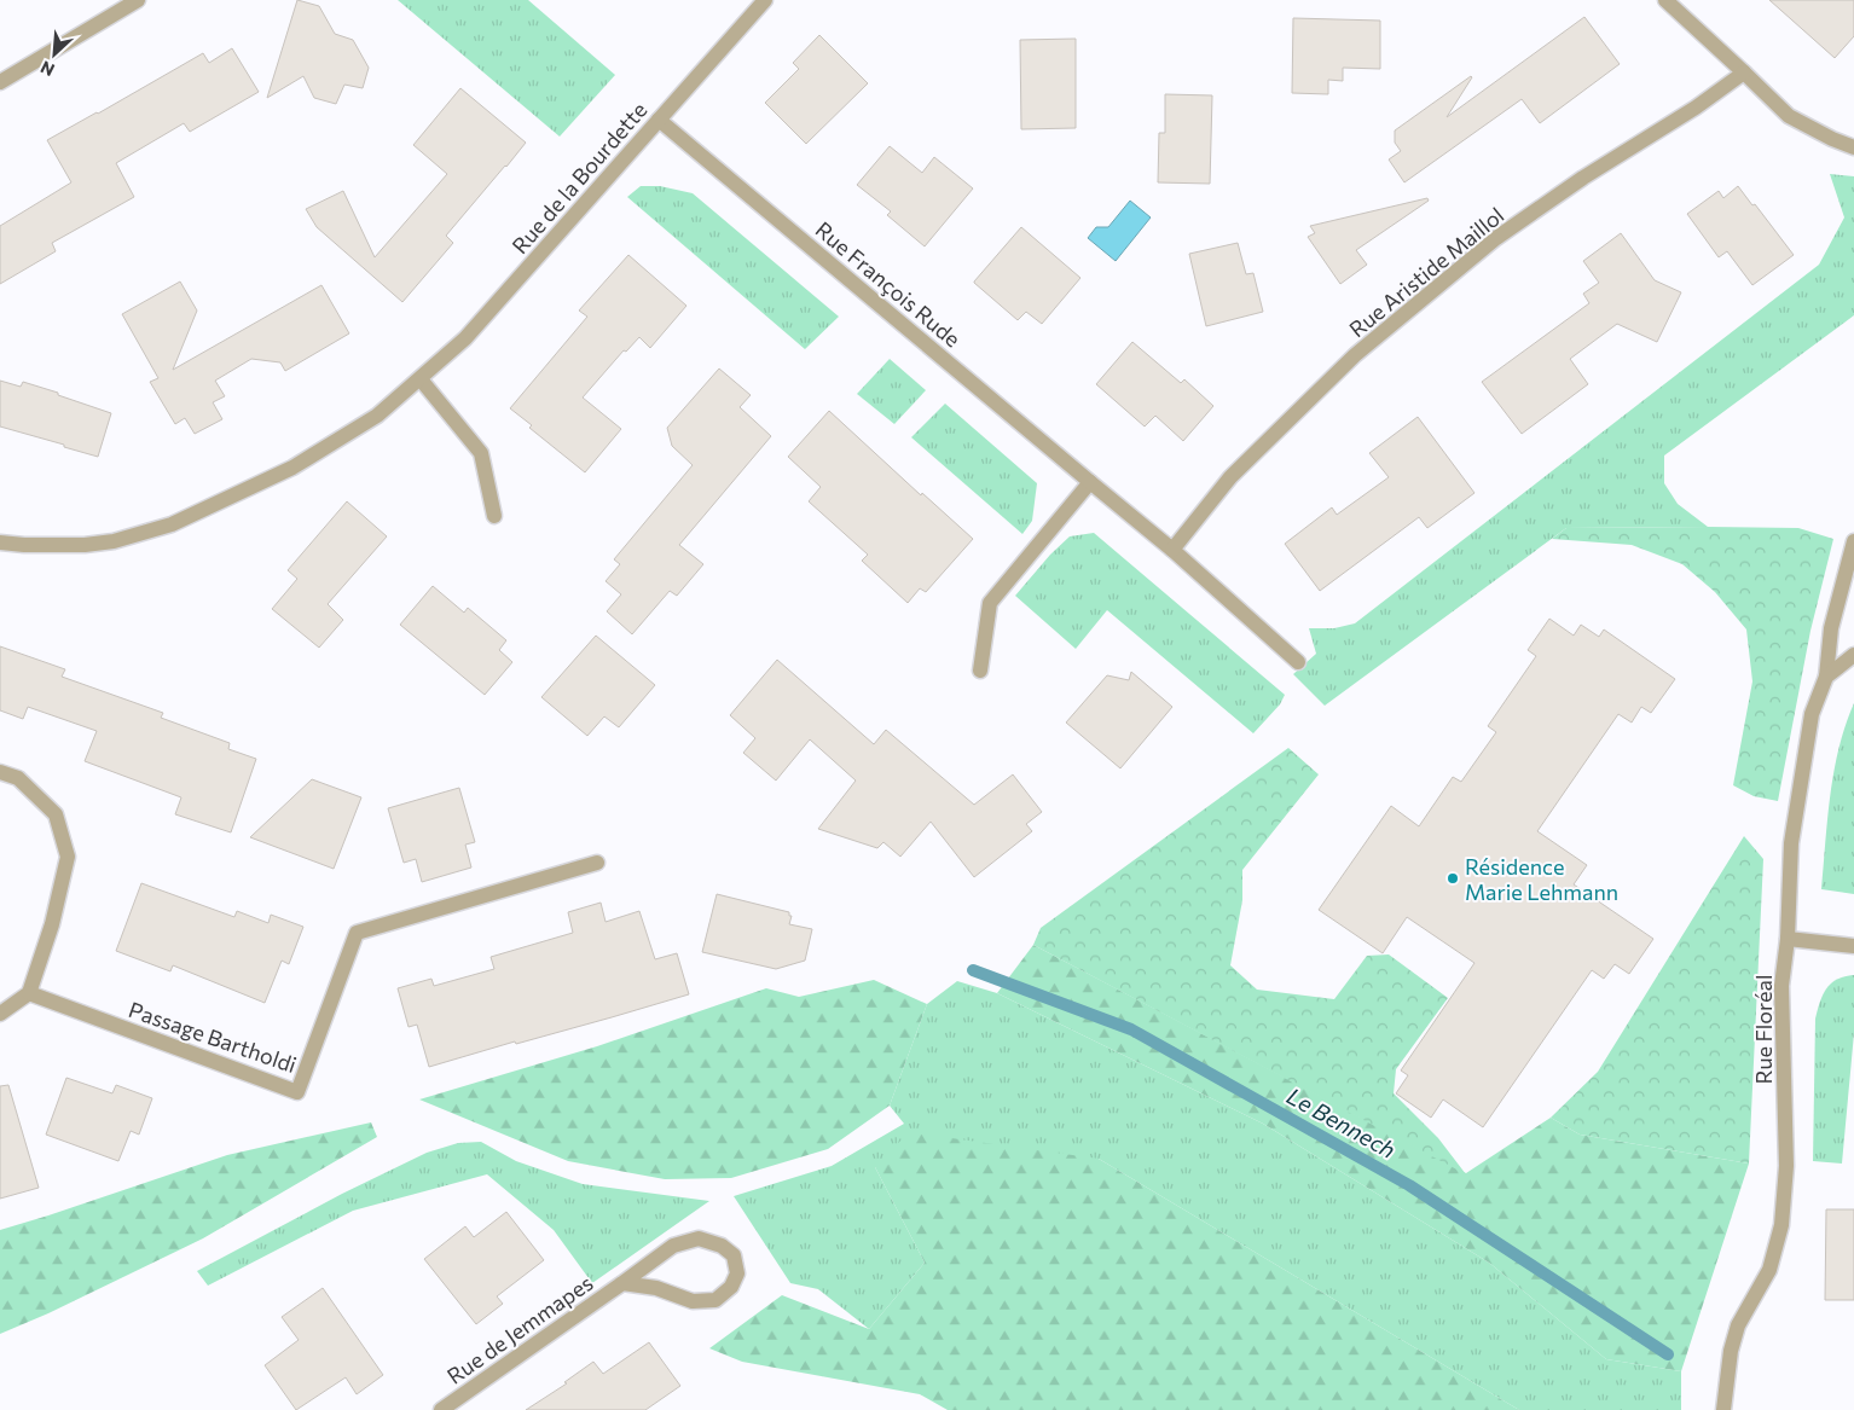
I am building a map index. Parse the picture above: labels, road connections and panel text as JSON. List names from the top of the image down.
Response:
{
  "streets": {
    "street": [
      "Rue de la Bourdette",
      "Rue Aristide Maillol",
      "Rue François Rude",
      "Rue Floréal",
      "Passage Bartholdi",
      "Rue de Jemmapes"
    ]
  },
  "crossings": [
    ["Rue de la Bourdette", "Rue François Rude"],
    ["Rue Aristide Maillol", "Rue François Rude"]
  ],
  "water": ["Le Bennech"],
  "places": ["Résidence Marie Lehmann"],
  "north": "bottom left"
}
